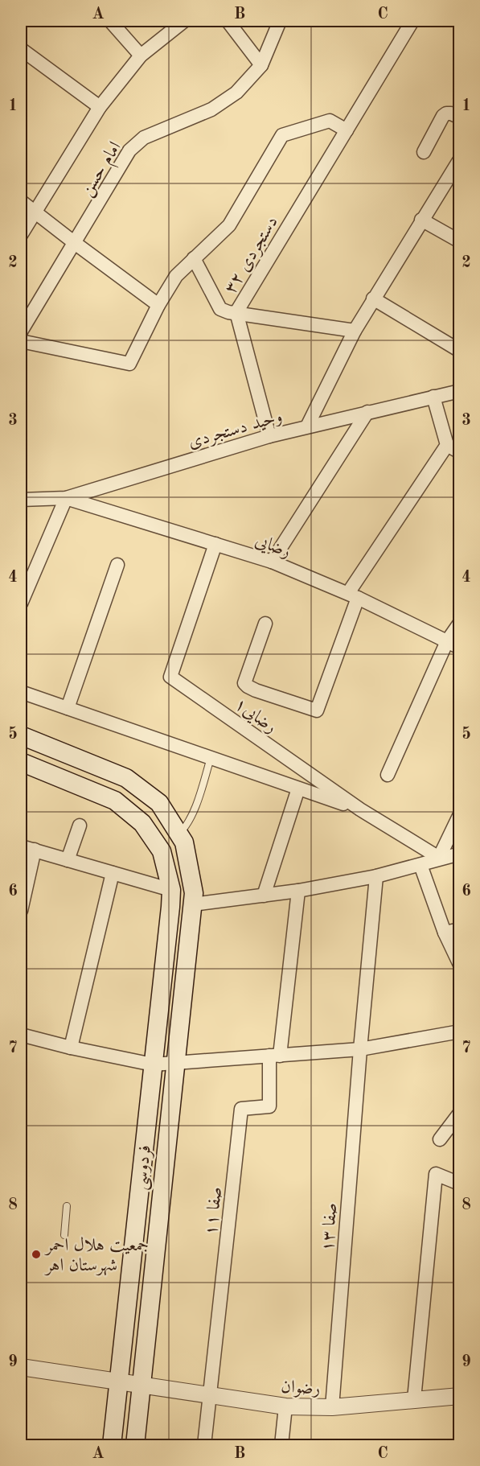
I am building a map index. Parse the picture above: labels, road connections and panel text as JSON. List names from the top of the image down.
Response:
{
  "streets": {
    "main road": ["فردوسی"],
    "street": [
      "امام حسن",
      "دستجردی ۳۲",
      "وحید دستجردی",
      "رضایی",
      "رضایی۱",
      "صفا ۱۱",
      "صفا ۱۳",
      "رضوان"
    ]
  },
  "crossings": [
    ["دستجردی ۳۲", "وحید دستجردی"],
    ["وحید دستجردی", "رضایی"],
    ["رضایی", "رضایی۱"],
    ["فردوسی", "رضوان"],
    ["صفا ۱۱", "رضوان"],
    ["صفا ۱۳", "رضوان"]
  ],
  "places": ["جمعیت هلال احمر شهرستان اهر"],
  "grid": {
    "columns": ["A", "B", "C"],
    "rows": [
      "1",
      "2",
      "3",
      "4",
      "5",
      "6",
      "7",
      "8",
      "9"
    ]
  }
}
